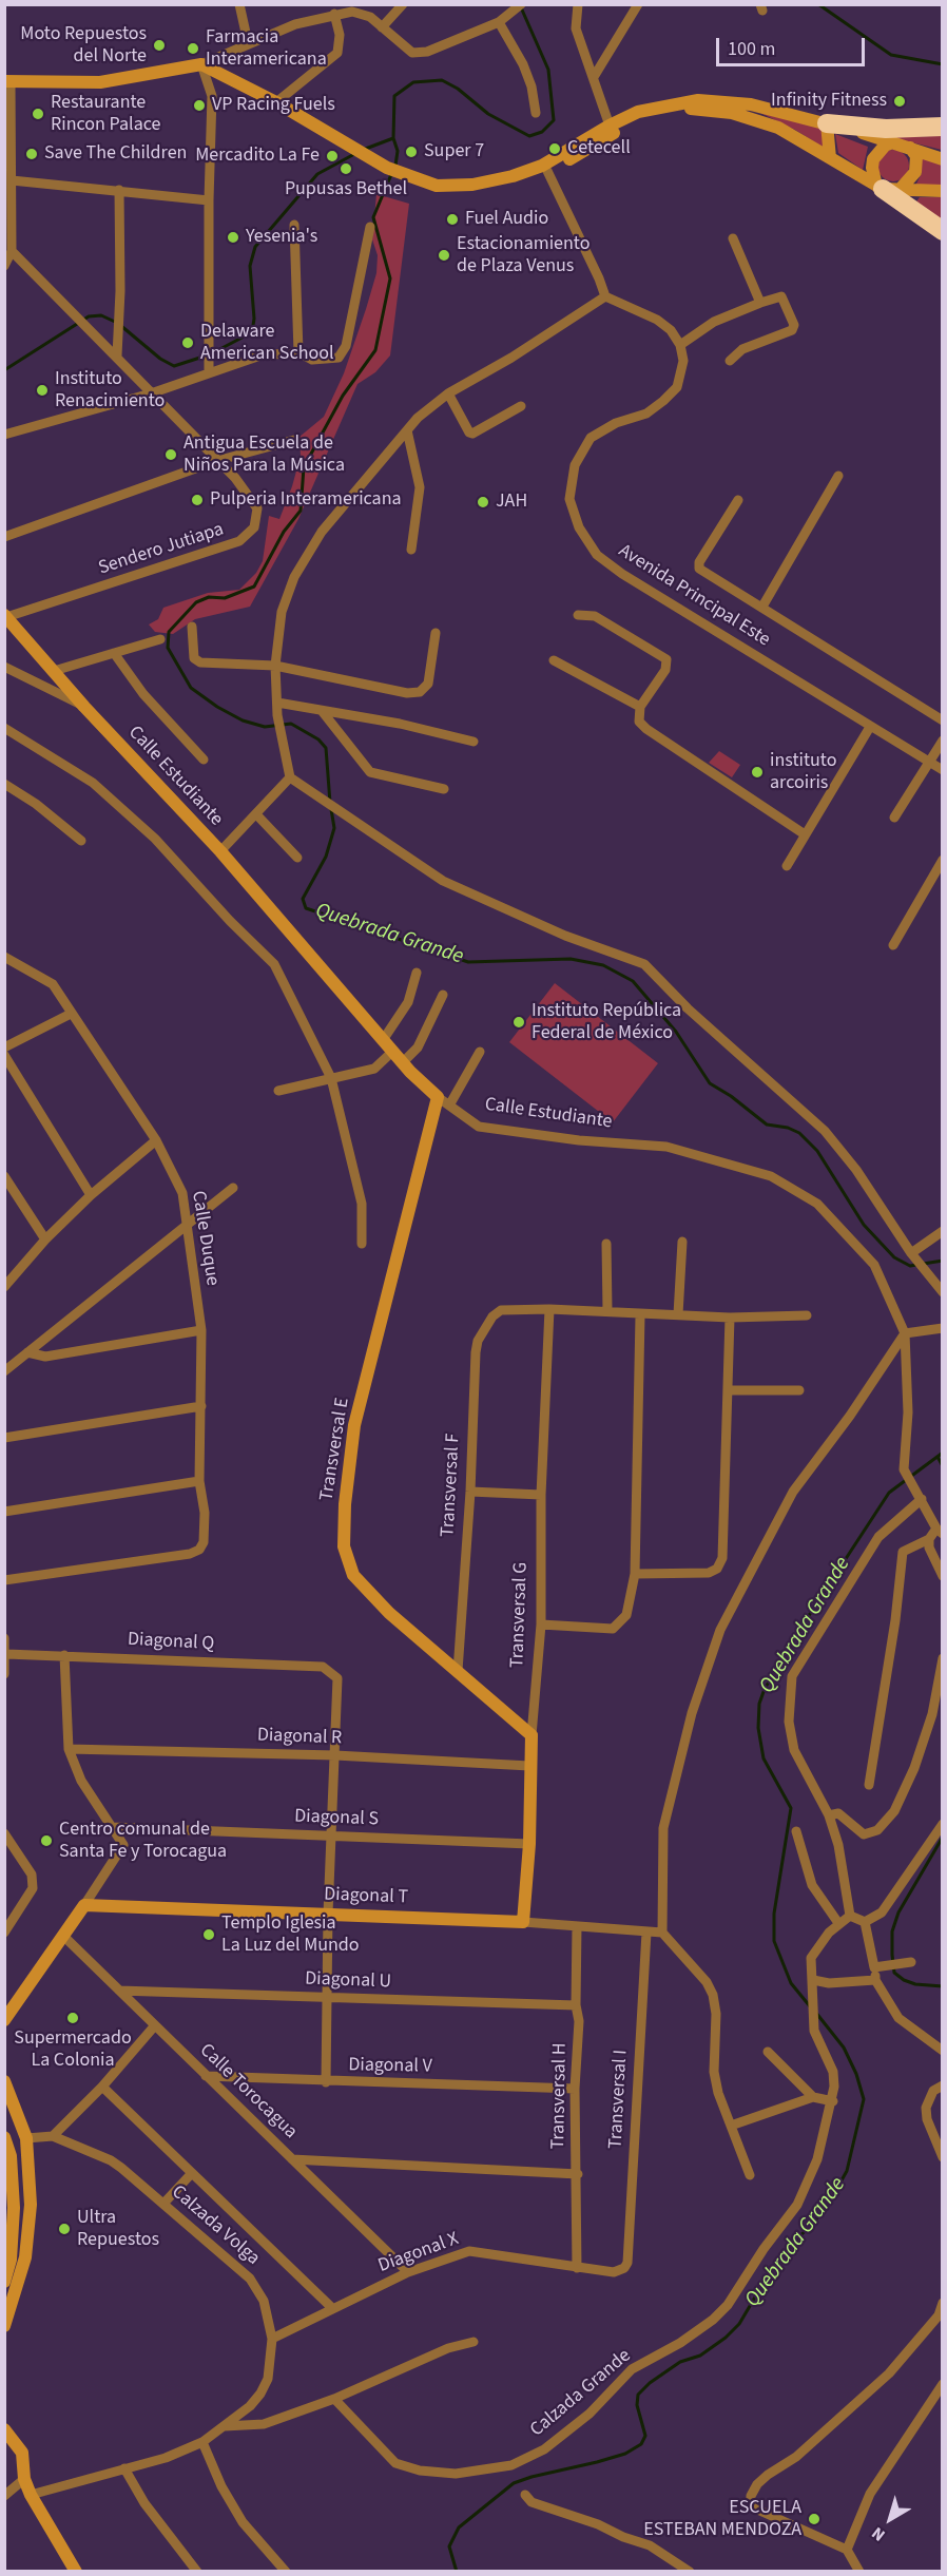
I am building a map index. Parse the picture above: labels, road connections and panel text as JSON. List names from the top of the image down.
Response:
{
  "streets": {
    "street": [
      "Sendero Jutiapa",
      "Avenida Principal Este",
      "Calle Estudiante",
      "Calle Duque",
      "Transversal E",
      "Transversal F",
      "Transversal G",
      "Diagonal Q",
      "Diagonal R",
      "Diagonal S",
      "Diagonal T",
      "Diagonal U",
      "Diagonal V",
      "Calle Torocagua",
      "Transversal H",
      "Transversal I",
      "Calzada Volga",
      "Diagonal X",
      "Calzada Grande"
    ]
  },
  "crossings": [
    ["Sendero Jutiapa", "Calle Estudiante"],
    ["Calle Estudiante", "Transversal E"],
    ["Transversal E", "Transversal F"],
    ["Transversal E", "Transversal G"],
    ["Transversal F", "Transversal G"],
    ["Transversal G", "Diagonal R"],
    ["Transversal G", "Diagonal S"],
    ["Transversal G", "Diagonal T"],
    ["Diagonal Q", "Diagonal R"],
    ["Diagonal T", "Transversal H"],
    ["Diagonal T", "Transversal I"],
    ["Diagonal U", "Calle Torocagua"],
    ["Diagonal U", "Transversal H"],
    ["Diagonal V", "Calle Torocagua"],
    ["Diagonal V", "Transversal H"],
    ["Calle Torocagua", "Diagonal X"],
    ["Transversal H", "Diagonal X"],
    ["Transversal I", "Diagonal X"],
    ["Calzada Volga", "Diagonal X"]
  ],
  "water": ["Quebrada Grande"],
  "places": [
    "Moto Repuestos del Norte",
    "Farmacia Interamericana",
    "Infinity Fitness",
    "VP Racing Fuels",
    "Restaurante Rincon Palace",
    "Cetecell",
    "Super 7",
    "Save The Children",
    "Mercadito La Fe",
    "Pupusas Bethel",
    "Fuel Audio",
    "Yesenia's",
    "Estacionamiento de Plaza Venus",
    "Delaware American School",
    "Instituto Renacimiento",
    "Antigua Escuela de Niños Para la Música",
    "Pulperia Interamericana",
    "JAH",
    "instituto arcoiris",
    "Instituto República Federal de México",
    "Centro comunal de Santa Fe y Torocagua",
    "Templo Iglesia La Luz del Mundo",
    "Supermercado La Colonia",
    "Ultra Repuestos",
    "ESCUELA ESTEBAN MENDOZA"
  ],
  "scale_bar": "100 m",
  "north": "bottom left"
}
